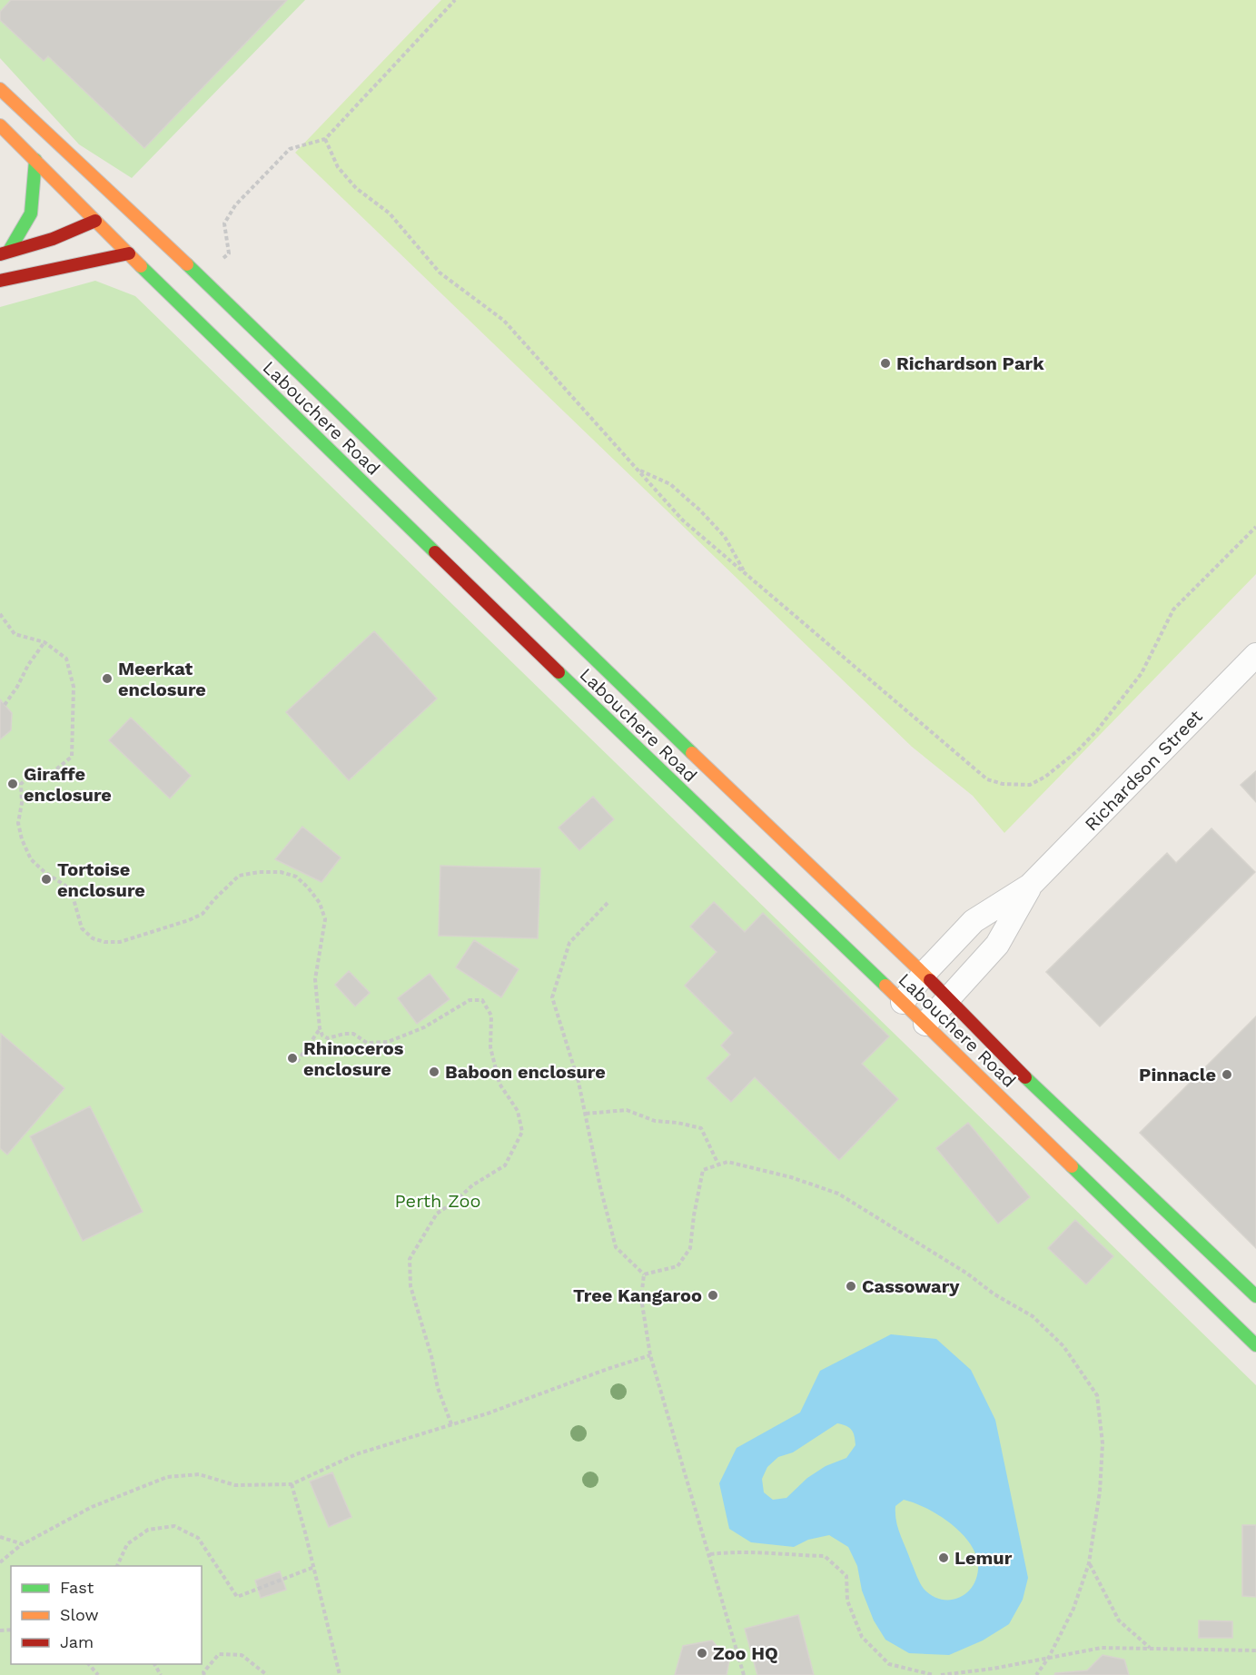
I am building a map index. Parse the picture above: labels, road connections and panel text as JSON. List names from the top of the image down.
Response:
{
  "streets": {
    "main road": ["Labouchere Road"],
    "street": ["Richardson Street"]
  },
  "crossings": [
    ["Labouchere Road", "Richardson Street"]
  ],
  "parks": ["Perth Zoo"],
  "places": [
    "Richardson Park",
    "Meerkat enclosure",
    "Giraffe enclosure",
    "Tortoise enclosure",
    "Rhinoceros enclosure",
    "Baboon enclosure",
    "Pinnacle",
    "Cassowary",
    "Tree Kangaroo",
    "Lemur",
    "Zoo HQ"
  ],
  "legend": ["Fast", "Slow", "Jam"]
}
